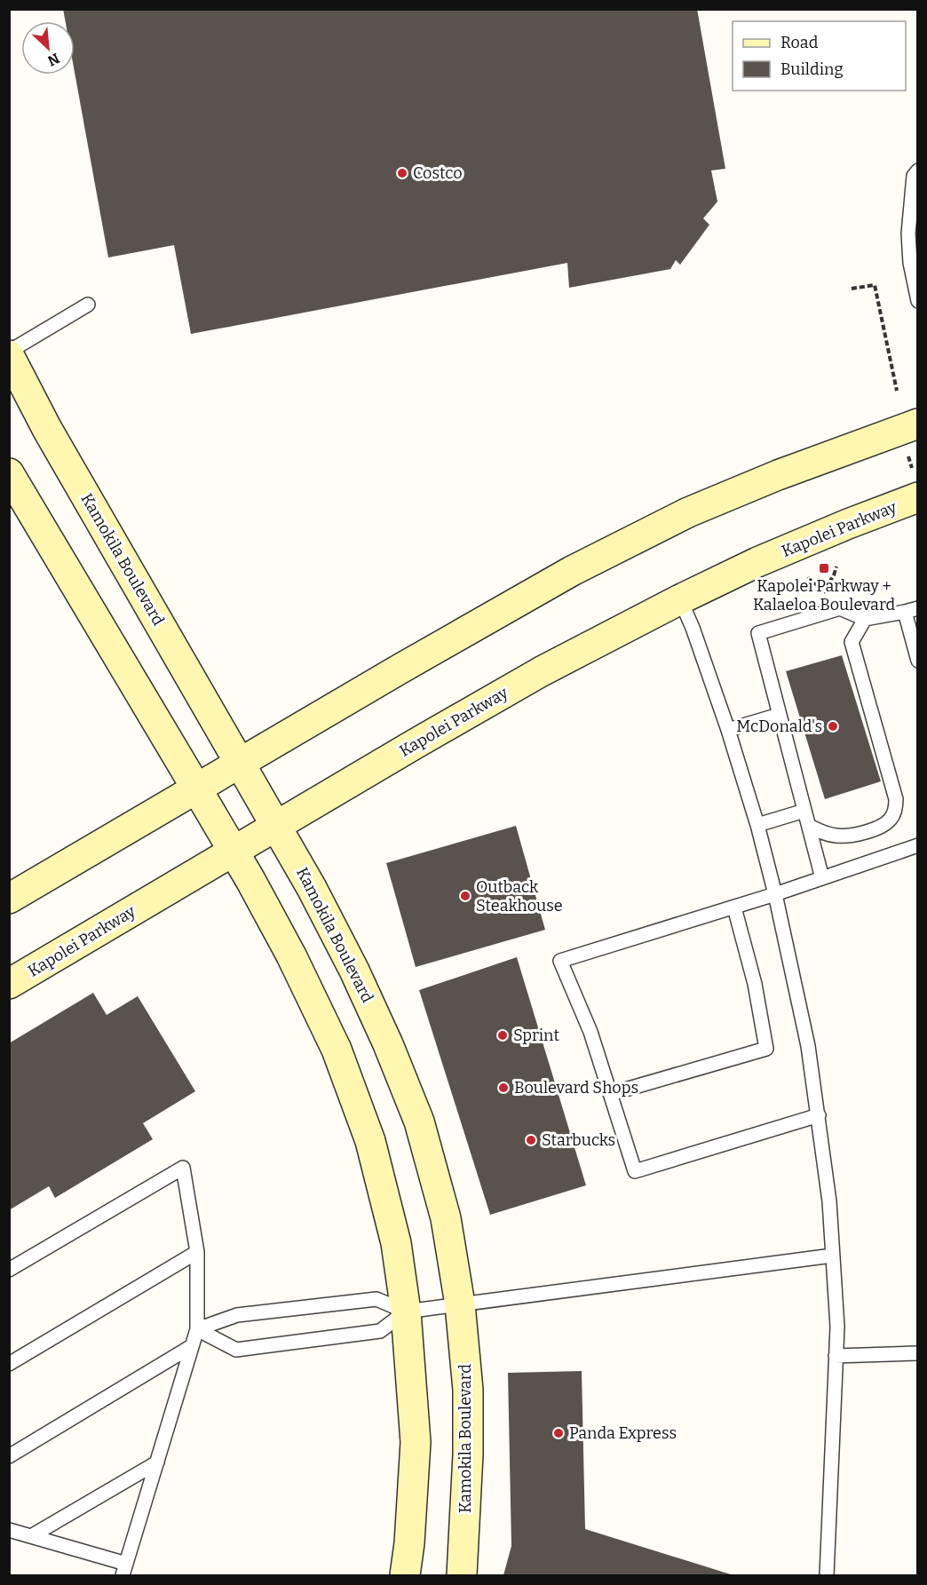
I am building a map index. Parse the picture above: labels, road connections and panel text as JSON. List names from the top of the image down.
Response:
{
  "streets": {
    "main road": ["Kapolei Parkway", "Kamokila Boulevard"]
  },
  "crossings": [
    ["Kapolei Parkway", "Kamokila Boulevard"]
  ],
  "places": {
    "other": [
      "Costco",
      "McDonald's",
      "Outback Steakhouse",
      "Sprint",
      "Boulevard Shops",
      "Starbucks",
      "Panda Express"
    ],
    "transit": ["Kapolei Parkway + Kalaeloa Boulevard"]
  },
  "legend": ["Road", "Building"],
  "north": "bottom right"
}
